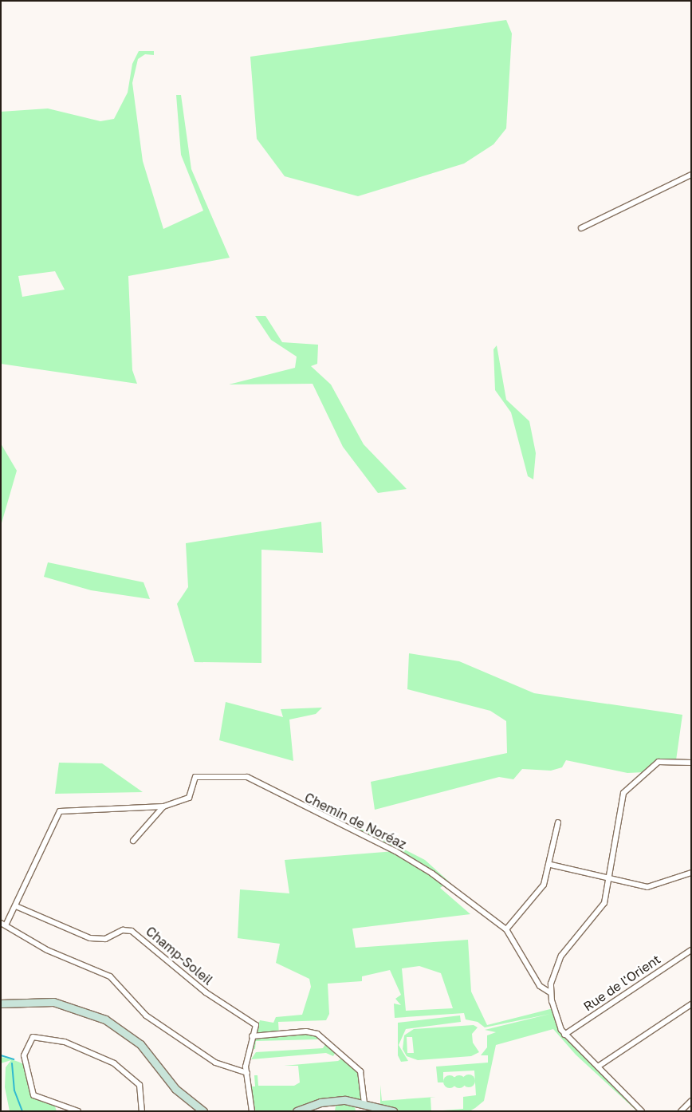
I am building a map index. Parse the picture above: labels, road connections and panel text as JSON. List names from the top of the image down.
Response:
{
  "streets": {
    "street": ["Chemin de Noréaz", "Champ-Soleil", "Rue de l'Orient"]
  }
}
